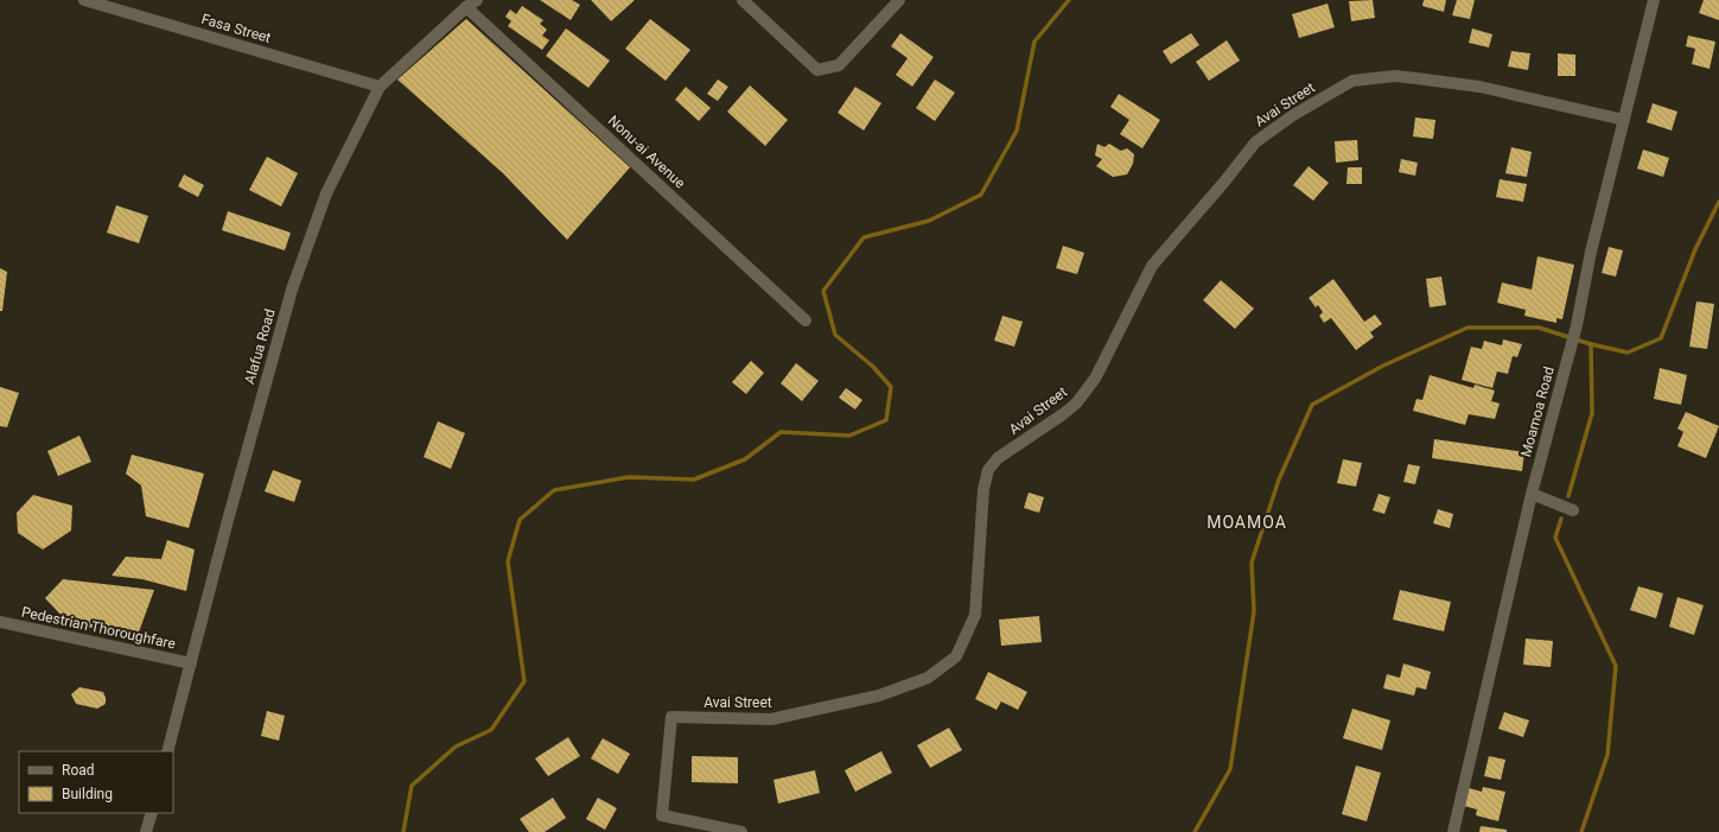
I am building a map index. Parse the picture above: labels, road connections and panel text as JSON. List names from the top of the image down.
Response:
{
  "streets": {
    "street": [
      "Fasa Street",
      "Avai Street",
      "Nonu-ai Avenue",
      "Alafua Road",
      "Moamoa Road",
      "Pedestrian Thoroughfare"
    ]
  },
  "crossings": [
    ["Fasa Street", "Alafua Road"],
    ["Avai Street", "Moamoa Road"],
    ["Nonu-ai Avenue", "Alafua Road"],
    ["Alafua Road", "Pedestrian Thoroughfare"]
  ],
  "districts": ["MOAMOA"],
  "legend": ["Road", "Building"]
}
